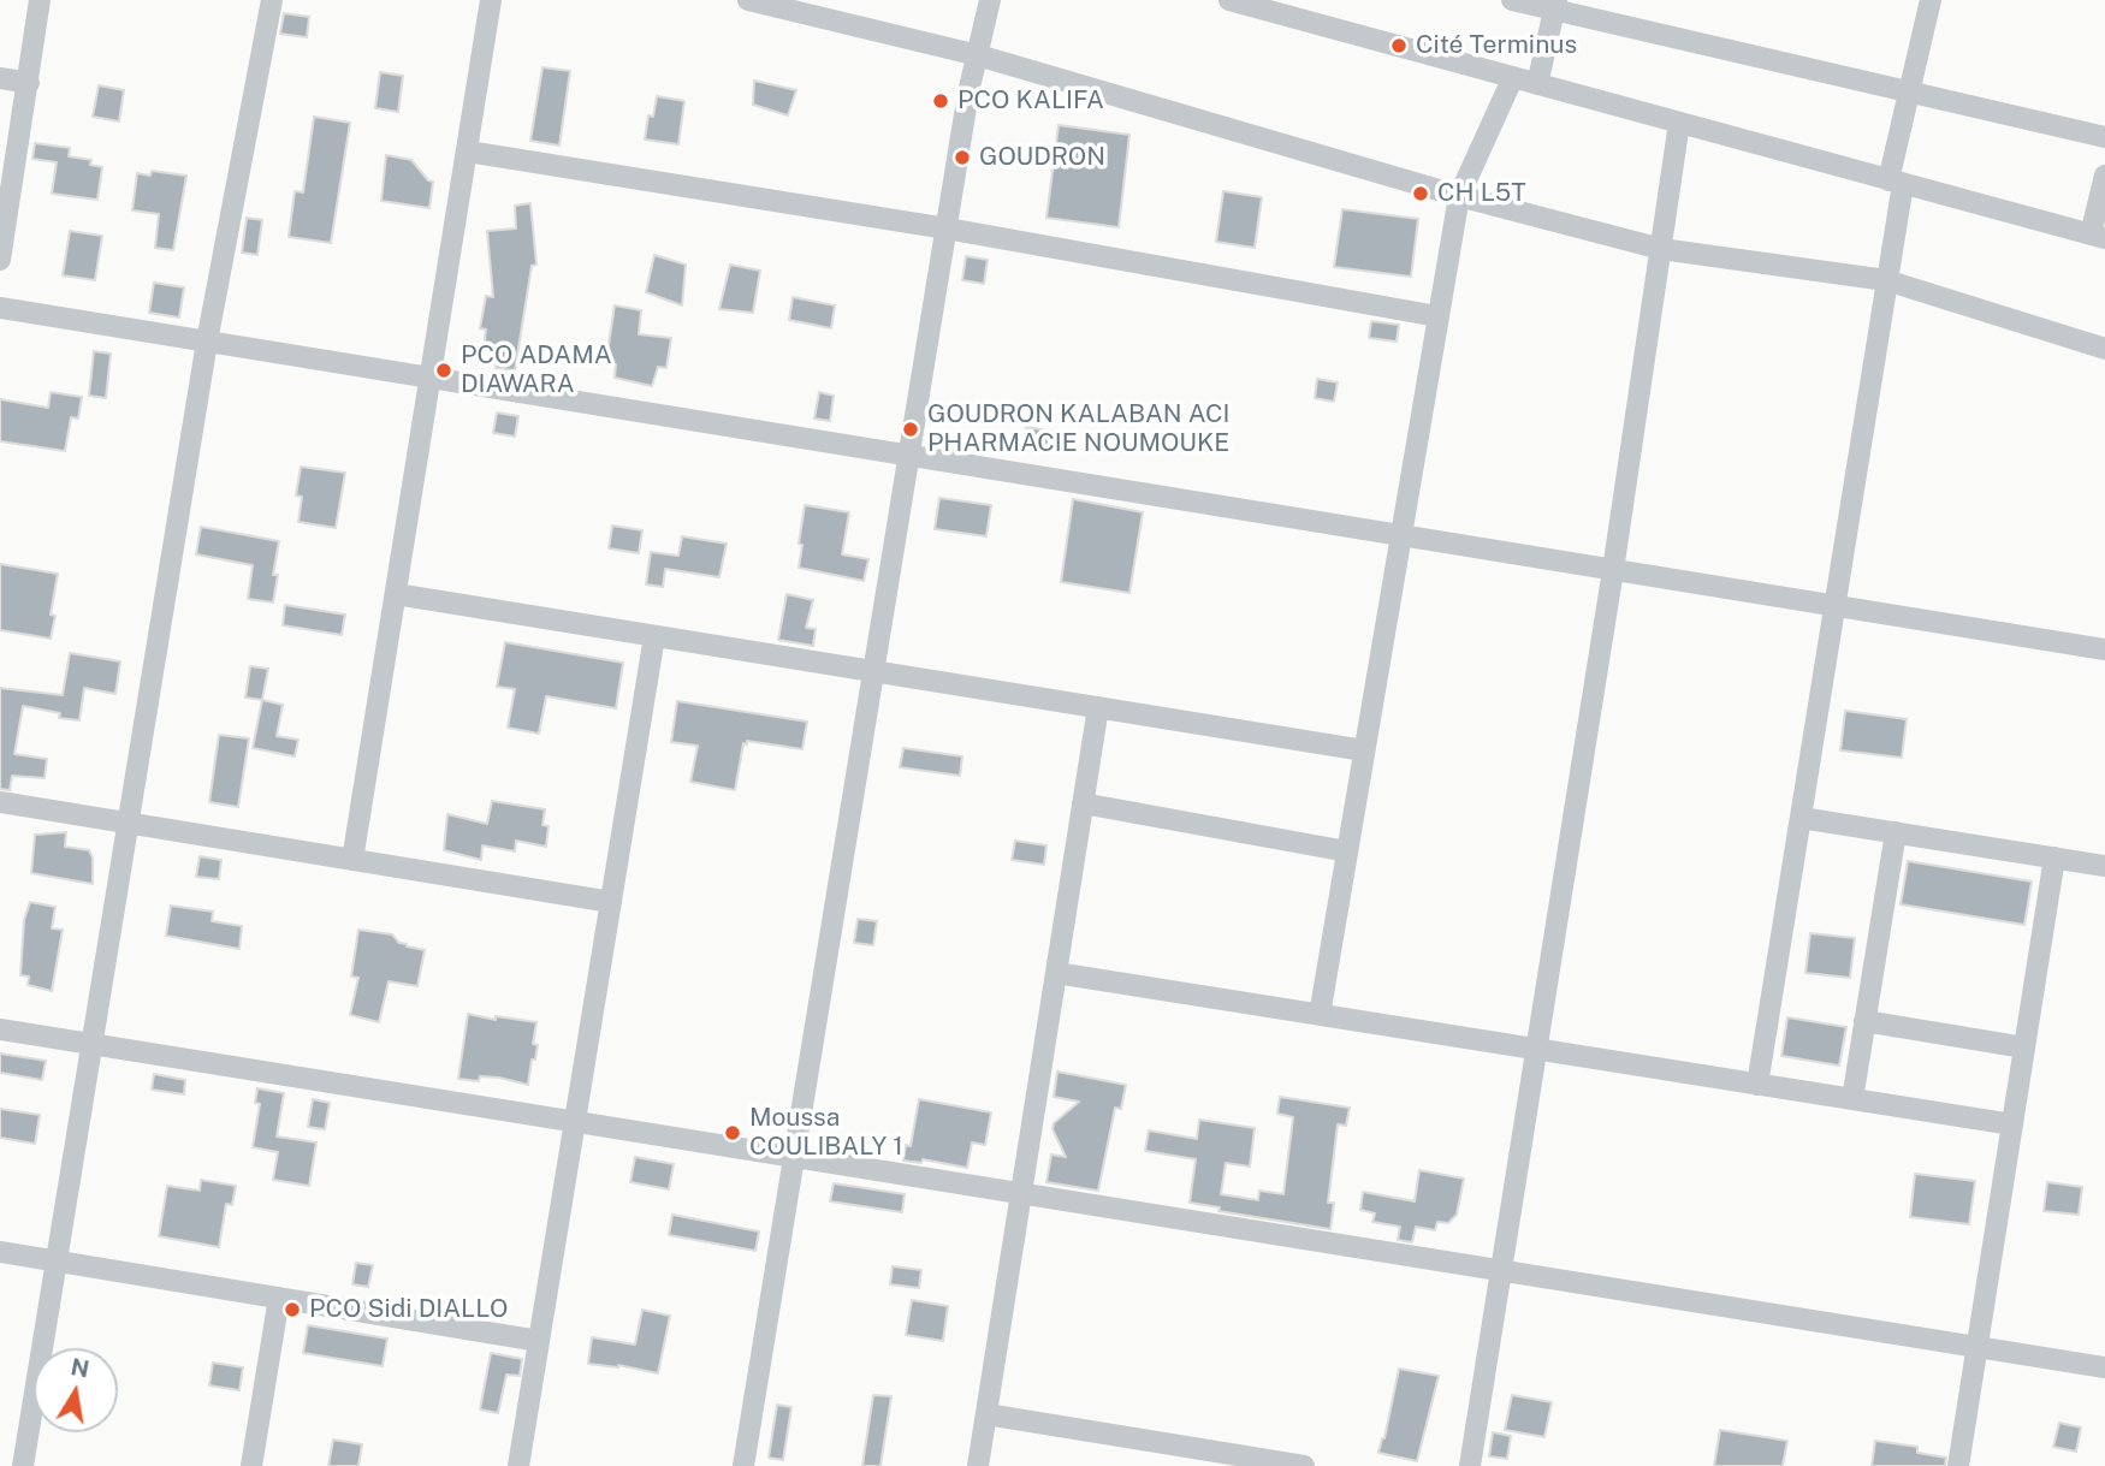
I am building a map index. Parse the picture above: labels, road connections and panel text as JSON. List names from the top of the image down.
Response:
{
  "places": [
    "Cité Terminus",
    "PCO KALIFA",
    "GOUDRON",
    "CH L5T",
    "PCO ADAMA DIAWARA",
    "GOUDRON KALABAN ACI PHARMACIE NOUMOUKE",
    "Moussa COULIBALY 1",
    "PCO Sidi DIALLO"
  ],
  "north": "top"
}
